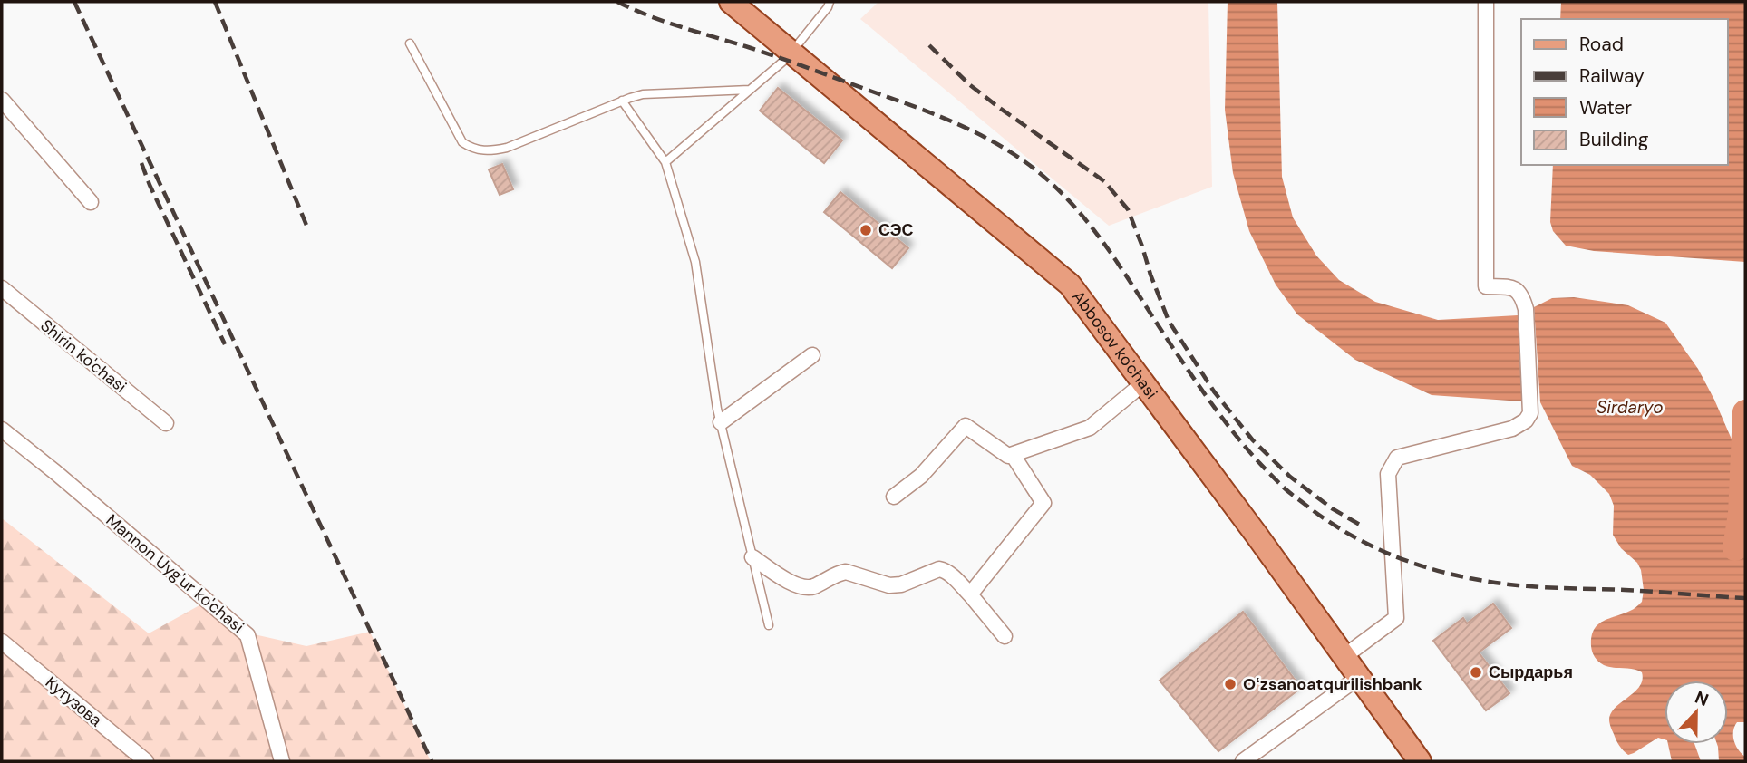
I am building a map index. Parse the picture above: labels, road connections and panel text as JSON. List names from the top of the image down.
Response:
{
  "streets": {
    "main road": ["Abbosov ko'chasi"],
    "street": ["Shirin ko'chasi", "Mannon Uyg'ur ko'chasi", "Кутузова"]
  },
  "water": ["Sirdaryo"],
  "places": ["СЭС", "Сырдарья", "Oʻzsanoatqurilishbank"],
  "legend": [
    "Road",
    "Railway",
    "Water",
    "Building"
  ],
  "north": "top"
}
